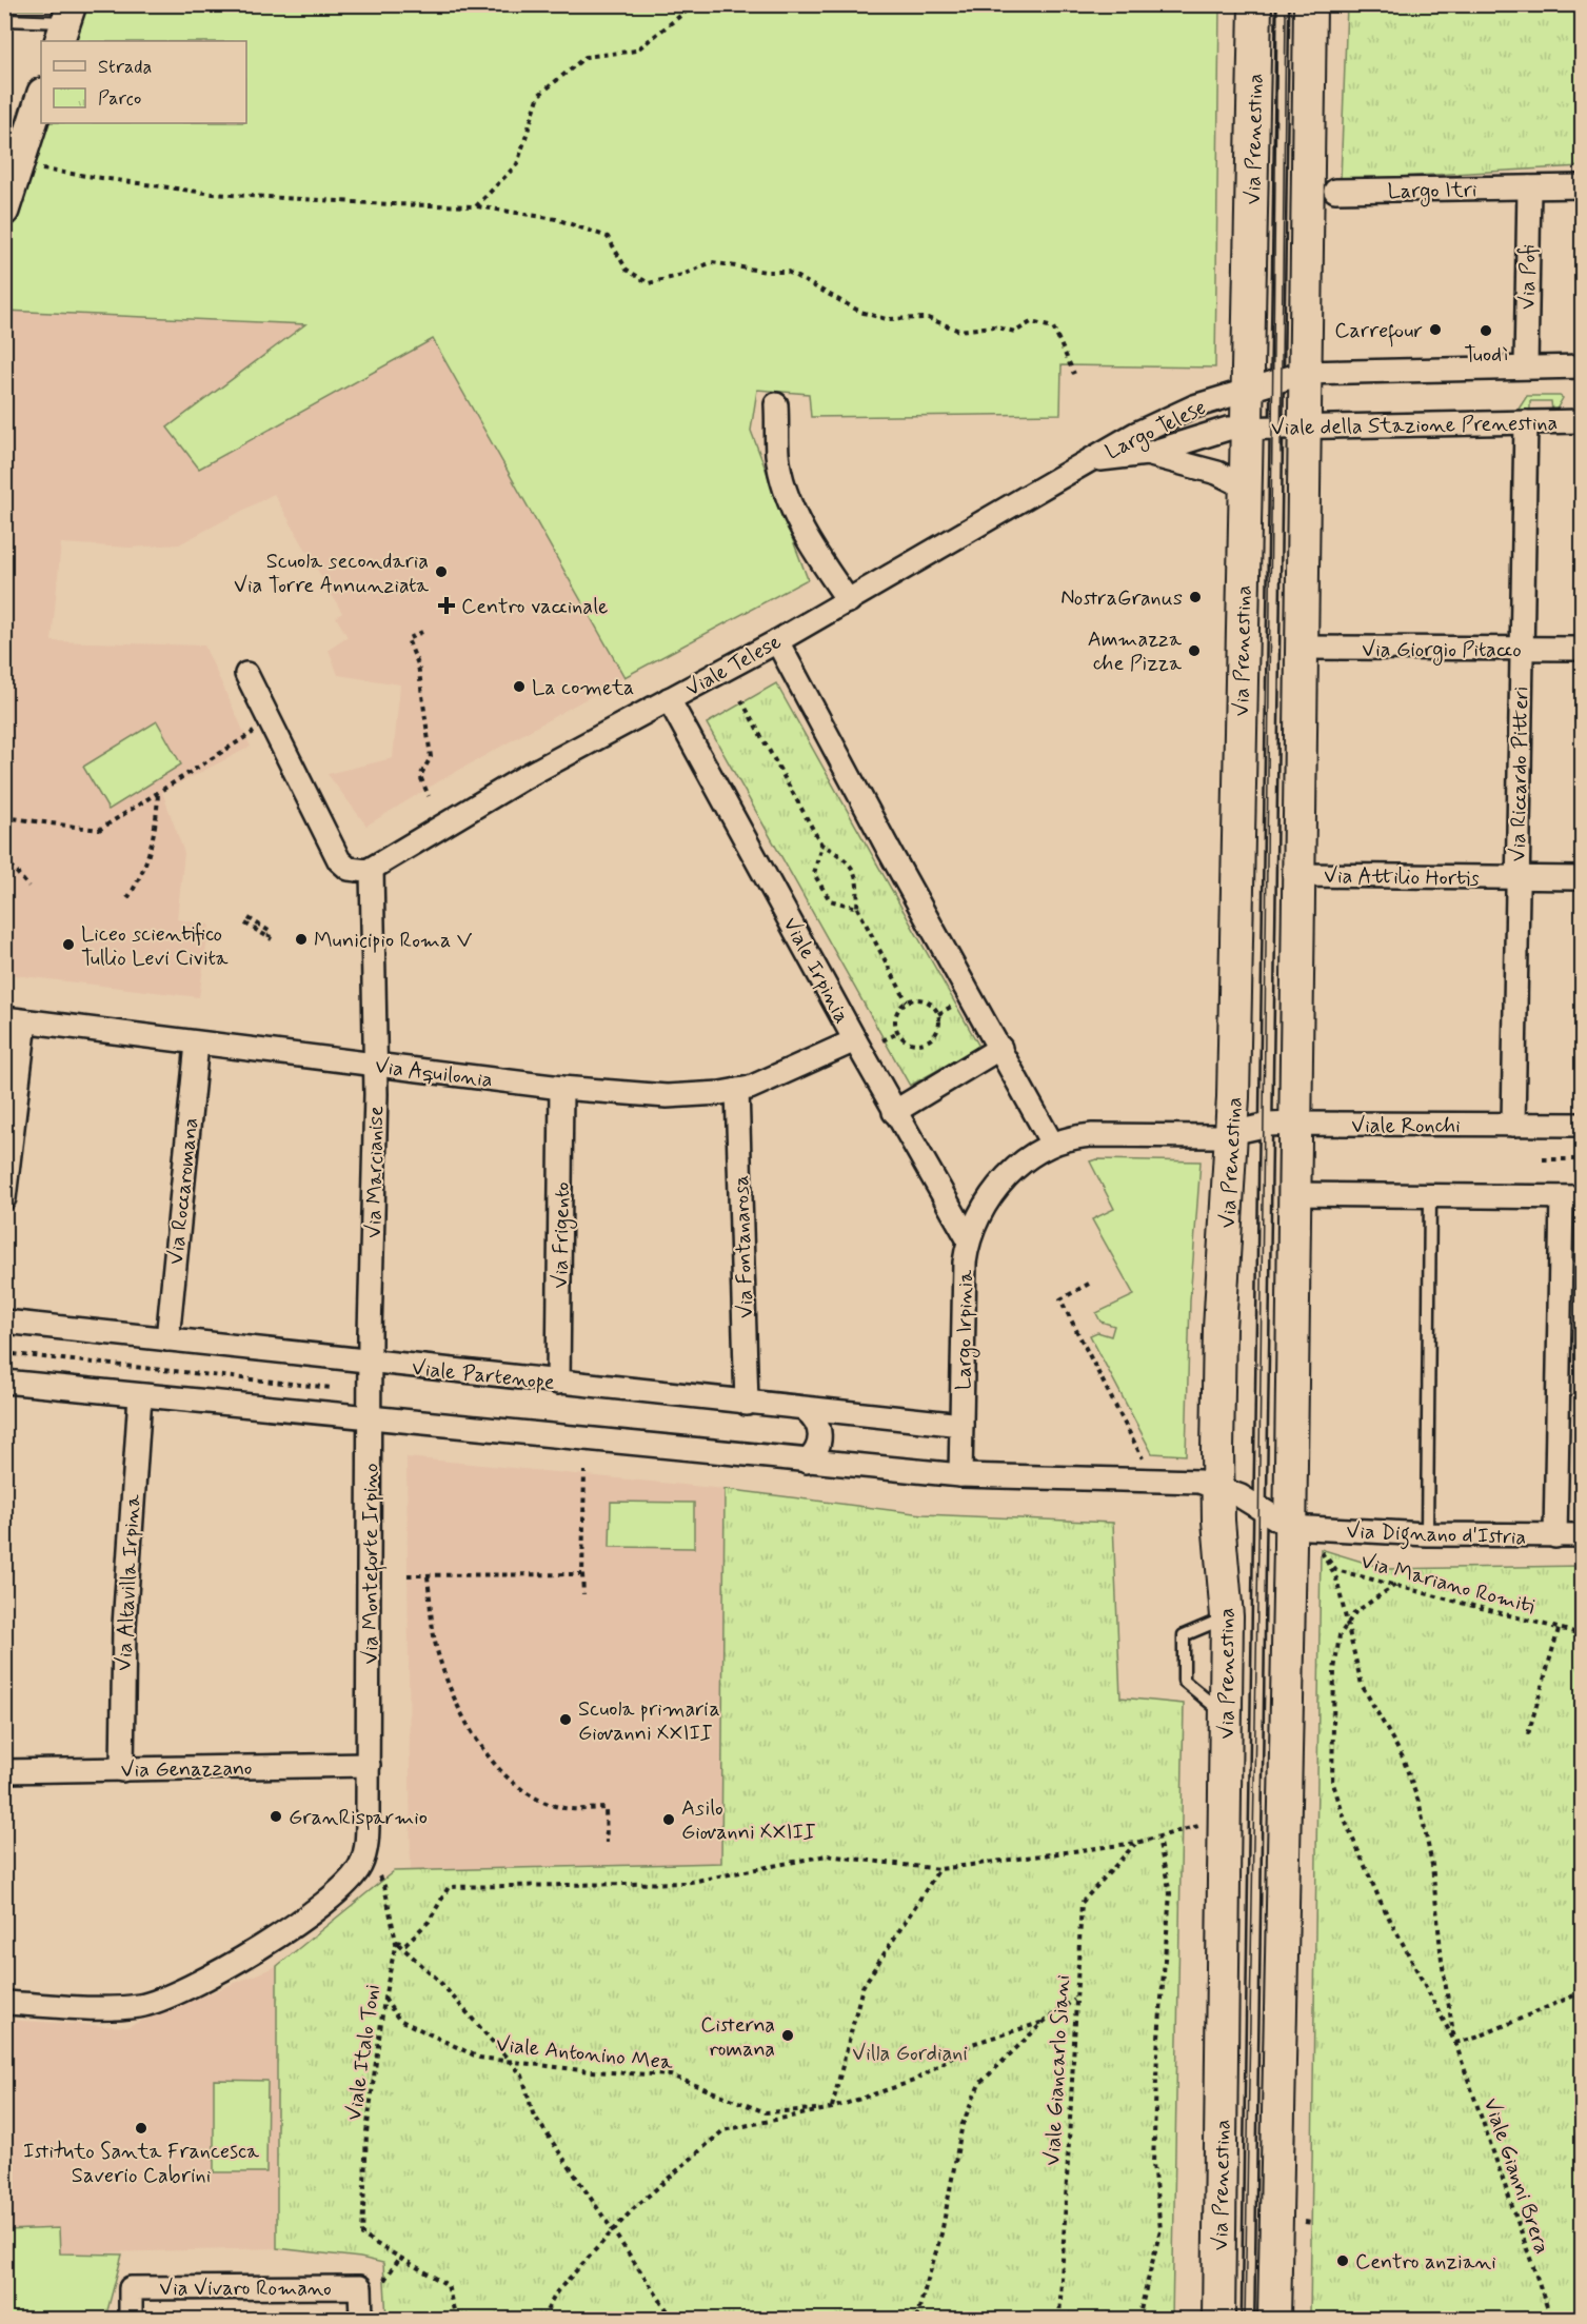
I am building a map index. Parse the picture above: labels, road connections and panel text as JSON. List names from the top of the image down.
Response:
{
  "streets": {
    "main road": ["Via Prenestina"],
    "street": [
      "Largo Itri",
      "Via Pofi",
      "Viale della Stazione Prenestina",
      "Largo Telese",
      "Via Giorgio Pitacco",
      "Viale Telese",
      "Via Riccardo Pitteri",
      "Via Attilio Hortis",
      "Viale Irpinia",
      "Via Aquilonia",
      "Viale Ronchi",
      "Via Marcianise",
      "Via Roccaromana",
      "Via Frigento",
      "Via Fontanarosa",
      "Largo Irpinia",
      "Viale Partenope",
      "Via Dignano d'Istria",
      "Via Monteforte Irpino",
      "Via Altavilla Irpina",
      "Via Genazzano",
      "Via Vivaro Romano"
    ],
    "path": [
      "Via Mariano Romiti",
      "Viale Italo Toni",
      "Viale Antonino Mea",
      "Viale Giancarlo Siani",
      "Viale Gianni Brera"
    ]
  },
  "crossings": [
    ["Via Prenestina", "Viale della Stazione Prenestina"],
    ["Via Prenestina", "Largo Telese"],
    ["Via Prenestina", "Via Giorgio Pitacco"],
    ["Via Prenestina", "Via Attilio Hortis"],
    ["Via Prenestina", "Viale Ronchi"],
    ["Via Prenestina", "Largo Irpinia"],
    ["Via Prenestina", "Via Dignano d'Istria"],
    ["Largo Itri", "Via Pofi"],
    ["Viale della Stazione Prenestina", "Largo Telese"],
    ["Viale della Stazione Prenestina", "Via Riccardo Pitteri"],
    ["Largo Telese", "Viale Telese"],
    ["Via Giorgio Pitacco", "Via Riccardo Pitteri"],
    ["Viale Telese", "Viale Irpinia"],
    ["Viale Telese", "Via Marcianise"],
    ["Via Riccardo Pitteri", "Via Attilio Hortis"],
    ["Via Riccardo Pitteri", "Viale Ronchi"],
    ["Viale Irpinia", "Via Aquilonia"],
    ["Viale Irpinia", "Largo Irpinia"],
    ["Via Aquilonia", "Via Marcianise"],
    ["Via Aquilonia", "Via Roccaromana"],
    ["Via Aquilonia", "Via Frigento"],
    ["Via Aquilonia", "Via Fontanarosa"],
    ["Viale Ronchi", "Largo Irpinia"],
    ["Via Marcianise", "Viale Partenope"],
    ["Via Marcianise", "Via Monteforte Irpino"],
    ["Via Roccaromana", "Viale Partenope"],
    ["Via Frigento", "Viale Partenope"],
    ["Via Fontanarosa", "Viale Partenope"],
    ["Largo Irpinia", "Viale Partenope"],
    ["Viale Partenope", "Via Monteforte Irpino"],
    ["Via Monteforte Irpino", "Via Genazzano"],
    ["Via Altavilla Irpina", "Via Genazzano"],
    ["Viale Italo Toni", "Viale Antonino Mea"]
  ],
  "parks": ["Villa Gordiani"],
  "places": {
    "other": [
      "Carrefour",
      "Tuodì",
      "Scuola secondaria Via Torre Annunziata",
      "NostraGranus",
      "Ammazza che Pizza",
      "La cometa",
      "Municipio Roma V",
      "Liceo scientifico Tullio Levi Civita",
      "Scuola primaria Giovanni XXIII",
      "GranRisparmio",
      "Asilo Giovanni XXIII",
      "Cisterna romana",
      "Istituto Santa Francesca Saverio Cabrini",
      "Centro anziani"
    ],
    "health": ["Centro vaccinale"]
  },
  "legend": ["Strada", "Parco"]
}
